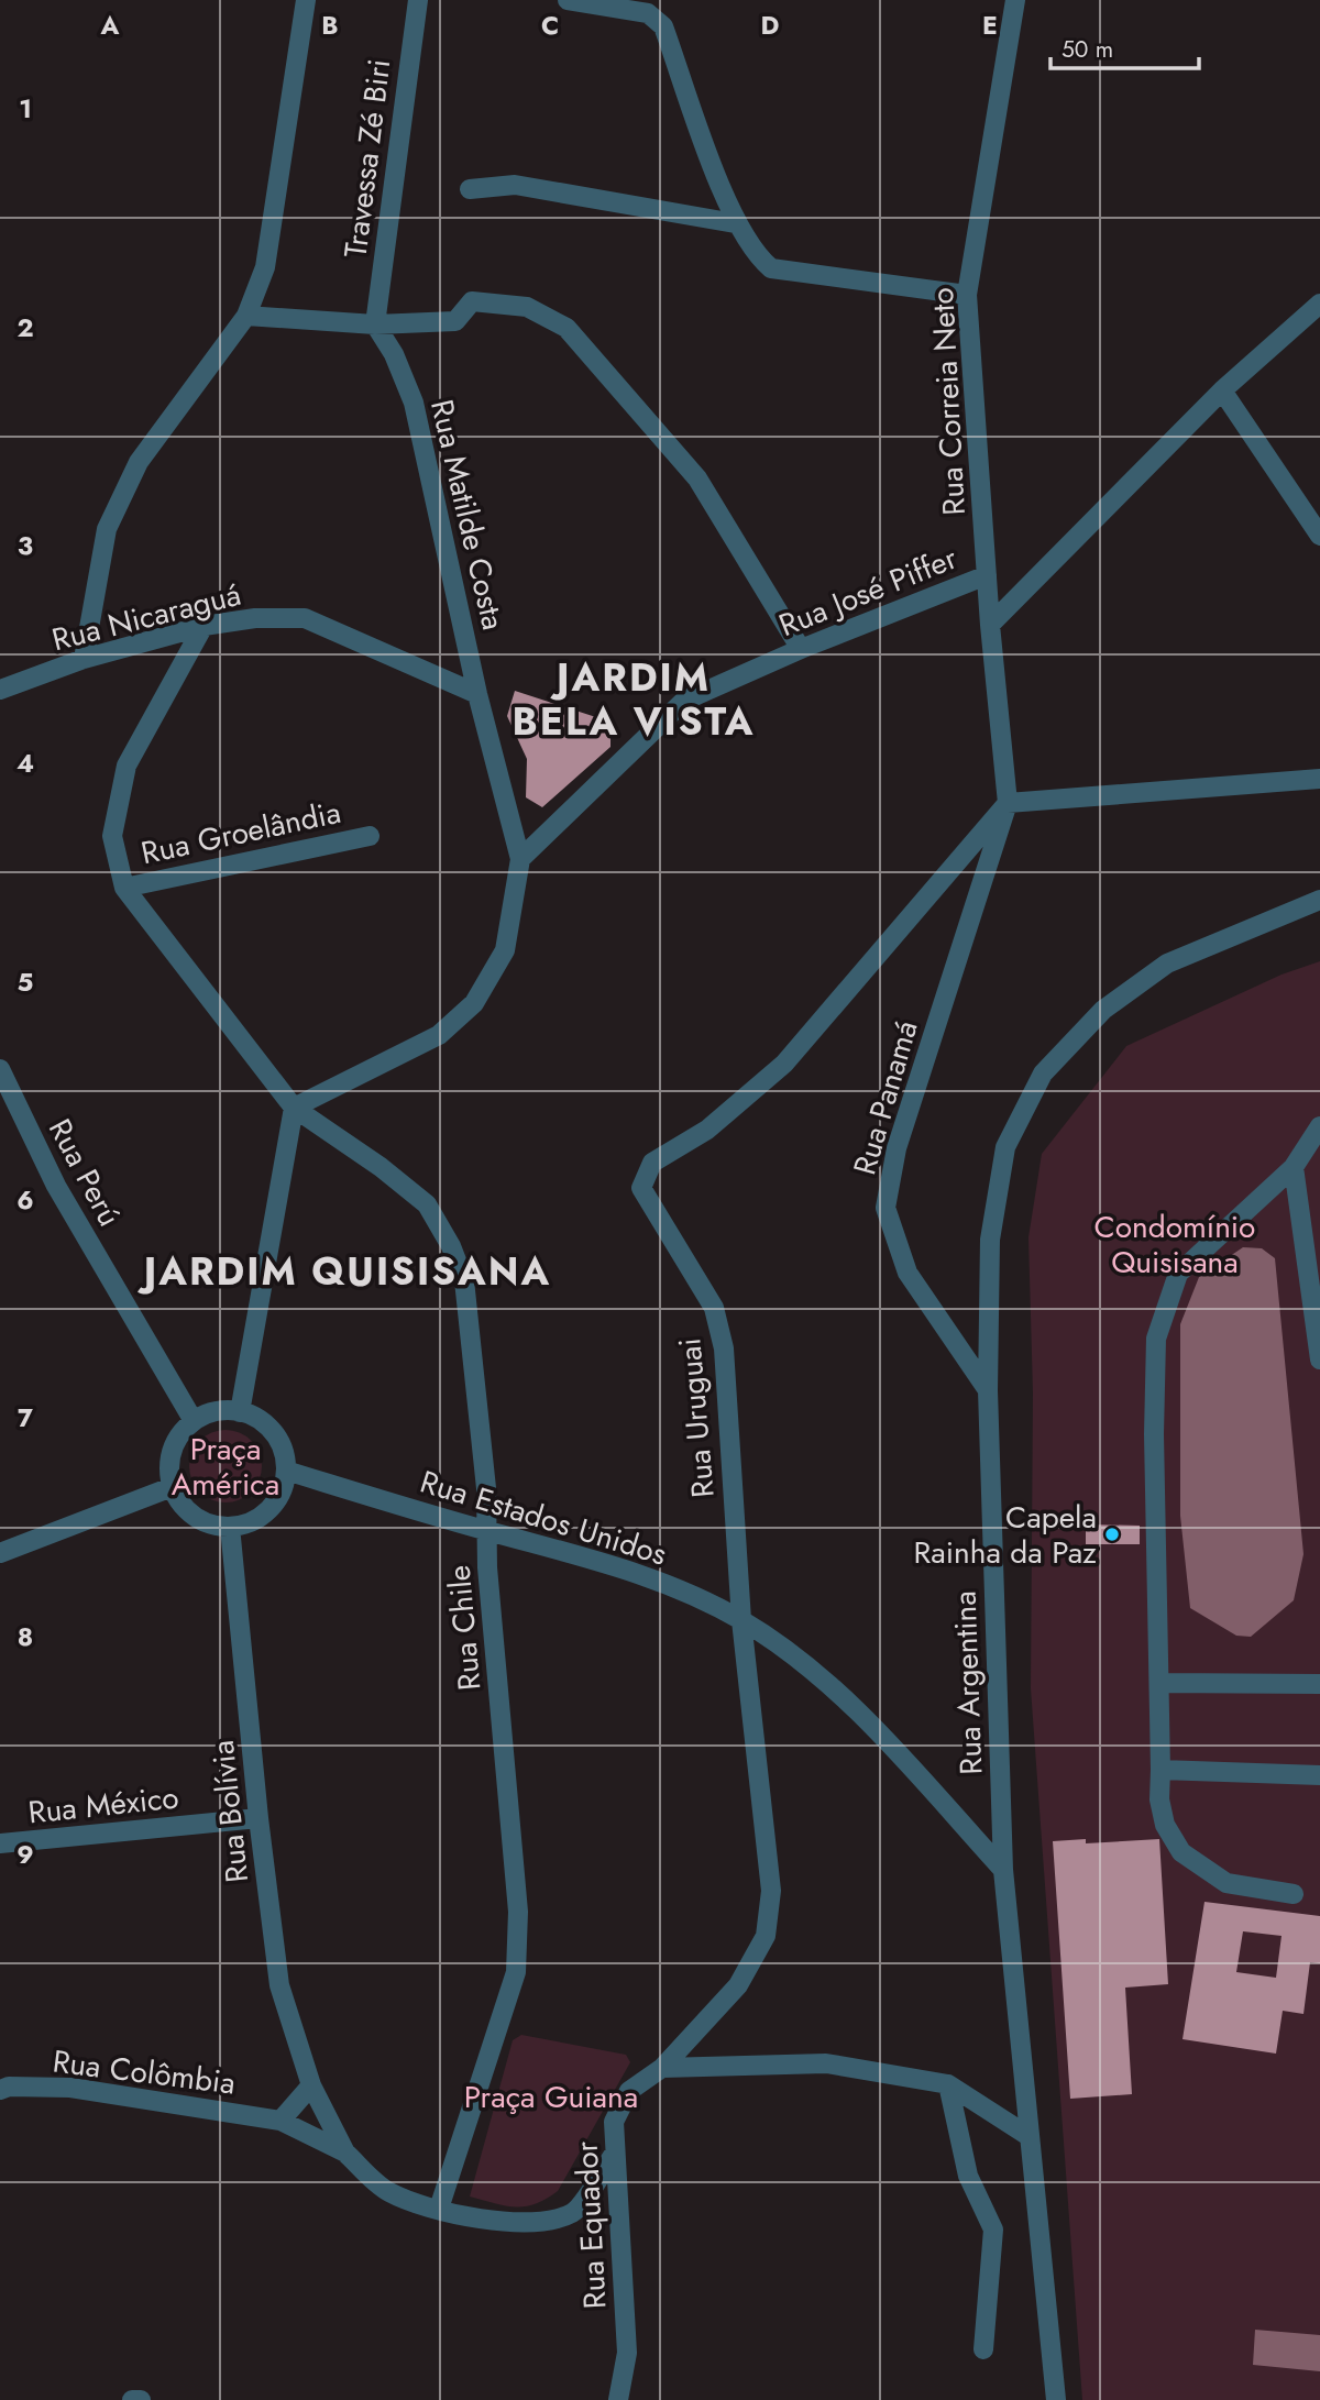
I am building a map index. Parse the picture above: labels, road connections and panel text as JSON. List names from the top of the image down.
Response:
{
  "streets": {
    "street": [
      "Travessa Zé Biri",
      "Rua Correia Neto",
      "Rua Matilde Costa",
      "Rua José Piffer",
      "Rua Nicaraguá",
      "Rua Groelândia",
      "Rua Panamá",
      "Rua Perú",
      "Rua Uruguai",
      "Rua Estados Unidos",
      "Rua Chile",
      "Rua Argentina",
      "Rua México",
      "Rua Bolívia",
      "Rua Colômbia",
      "Rua Equador"
    ]
  },
  "crossings": [
    ["Travessa Zé Biri", "Rua Matilde Costa"],
    ["Rua Correia Neto", "Rua José Piffer"],
    ["Rua Correia Neto", "Rua Panamá"],
    ["Rua Correia Neto", "Rua Uruguai"],
    ["Rua Matilde Costa", "Rua José Piffer"],
    ["Rua Matilde Costa", "Rua Nicaraguá"],
    ["Rua Groelândia", "Rua Chile"],
    ["Rua Panamá", "Rua Uruguai"],
    ["Rua Panamá", "Rua Argentina"],
    ["Rua Perú", "Rua Estados Unidos"],
    ["Rua Perú", "Rua Bolívia"],
    ["Rua Uruguai", "Rua Estados Unidos"],
    ["Rua Uruguai", "Rua Equador"],
    ["Rua Estados Unidos", "Rua Chile"],
    ["Rua Estados Unidos", "Rua Argentina"],
    ["Rua Estados Unidos", "Rua Bolívia"],
    ["Rua México", "Rua Bolívia"],
    ["Rua Bolívia", "Rua Colômbia"]
  ],
  "districts": ["JARDIM BELA VISTA", "JARDIM QUISISANA"],
  "parks": ["Condomínio Quisisana", "Praça América", "Praça Guiana"],
  "places": ["Capela Rainha da Paz"],
  "scale_bar": "50 m",
  "grid": {
    "columns": [
      "A",
      "B",
      "C",
      "D",
      "E"
    ],
    "rows": [
      "1",
      "2",
      "3",
      "4",
      "5",
      "6",
      "7",
      "8",
      "9"
    ]
  }
}
